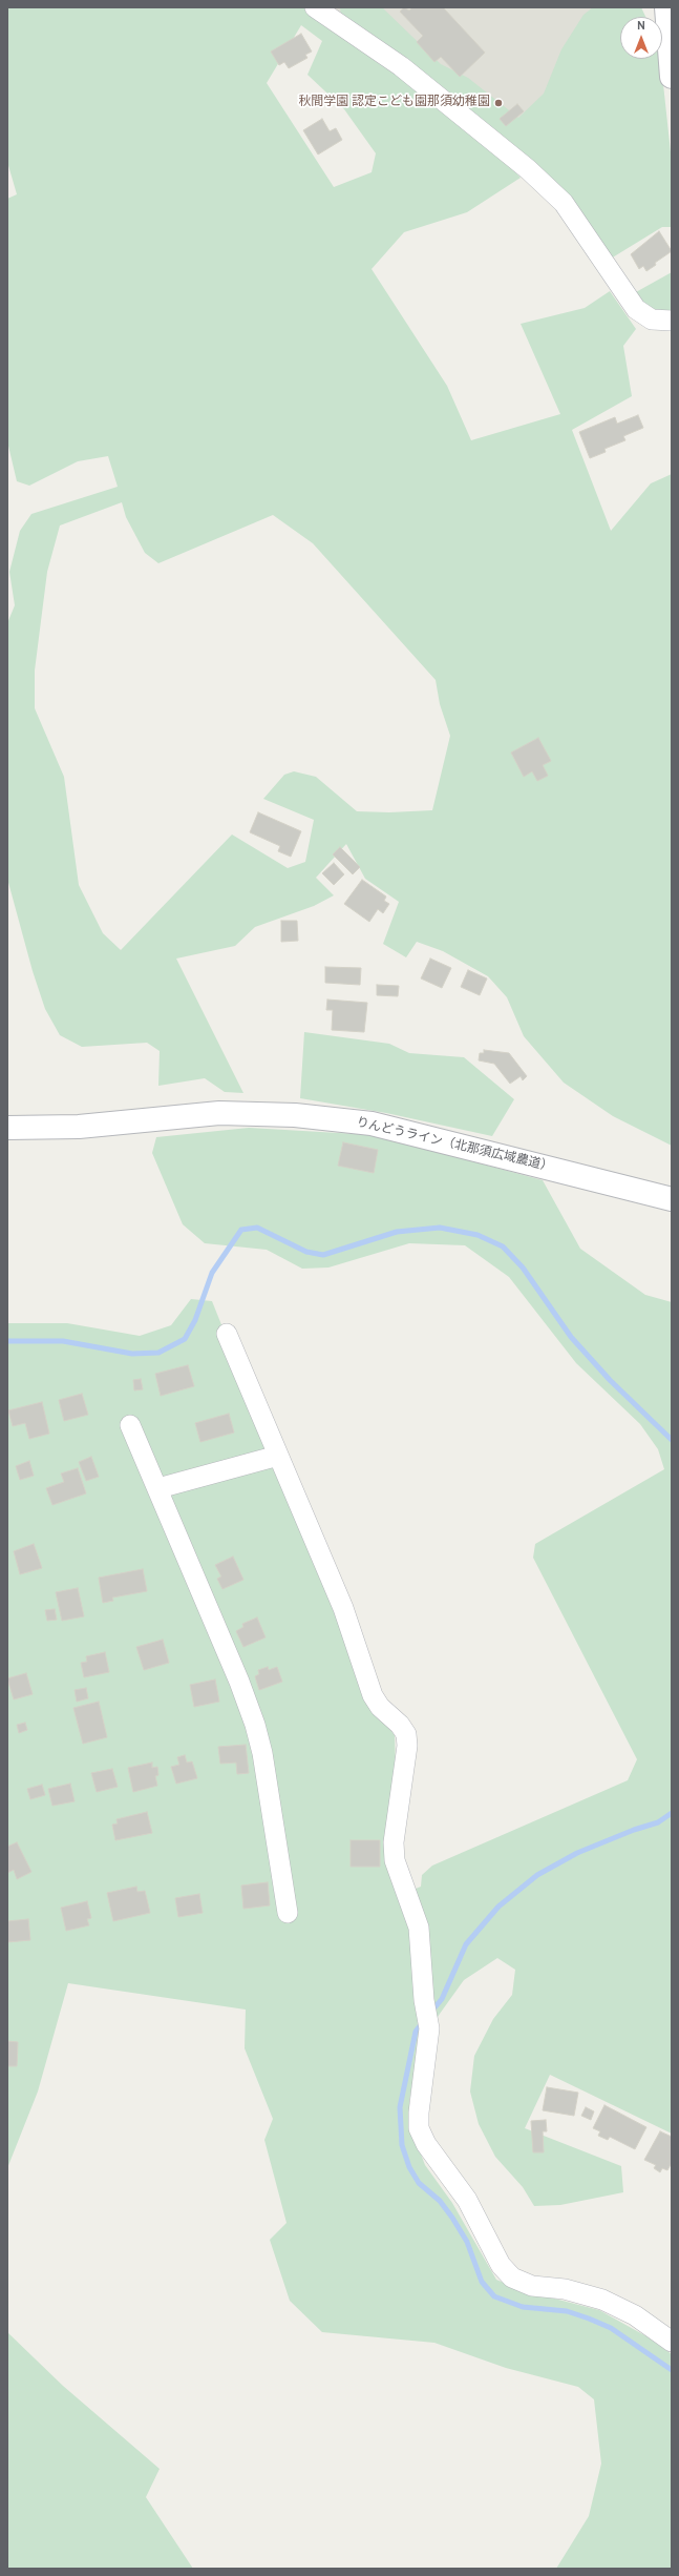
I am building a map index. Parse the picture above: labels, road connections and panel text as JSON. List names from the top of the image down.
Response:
{
  "streets": {
    "street": ["りんどうライン（北那須広域農道）"]
  },
  "places": ["秋間学園 認定こども園那須幼稚園"],
  "north": "top"
}
